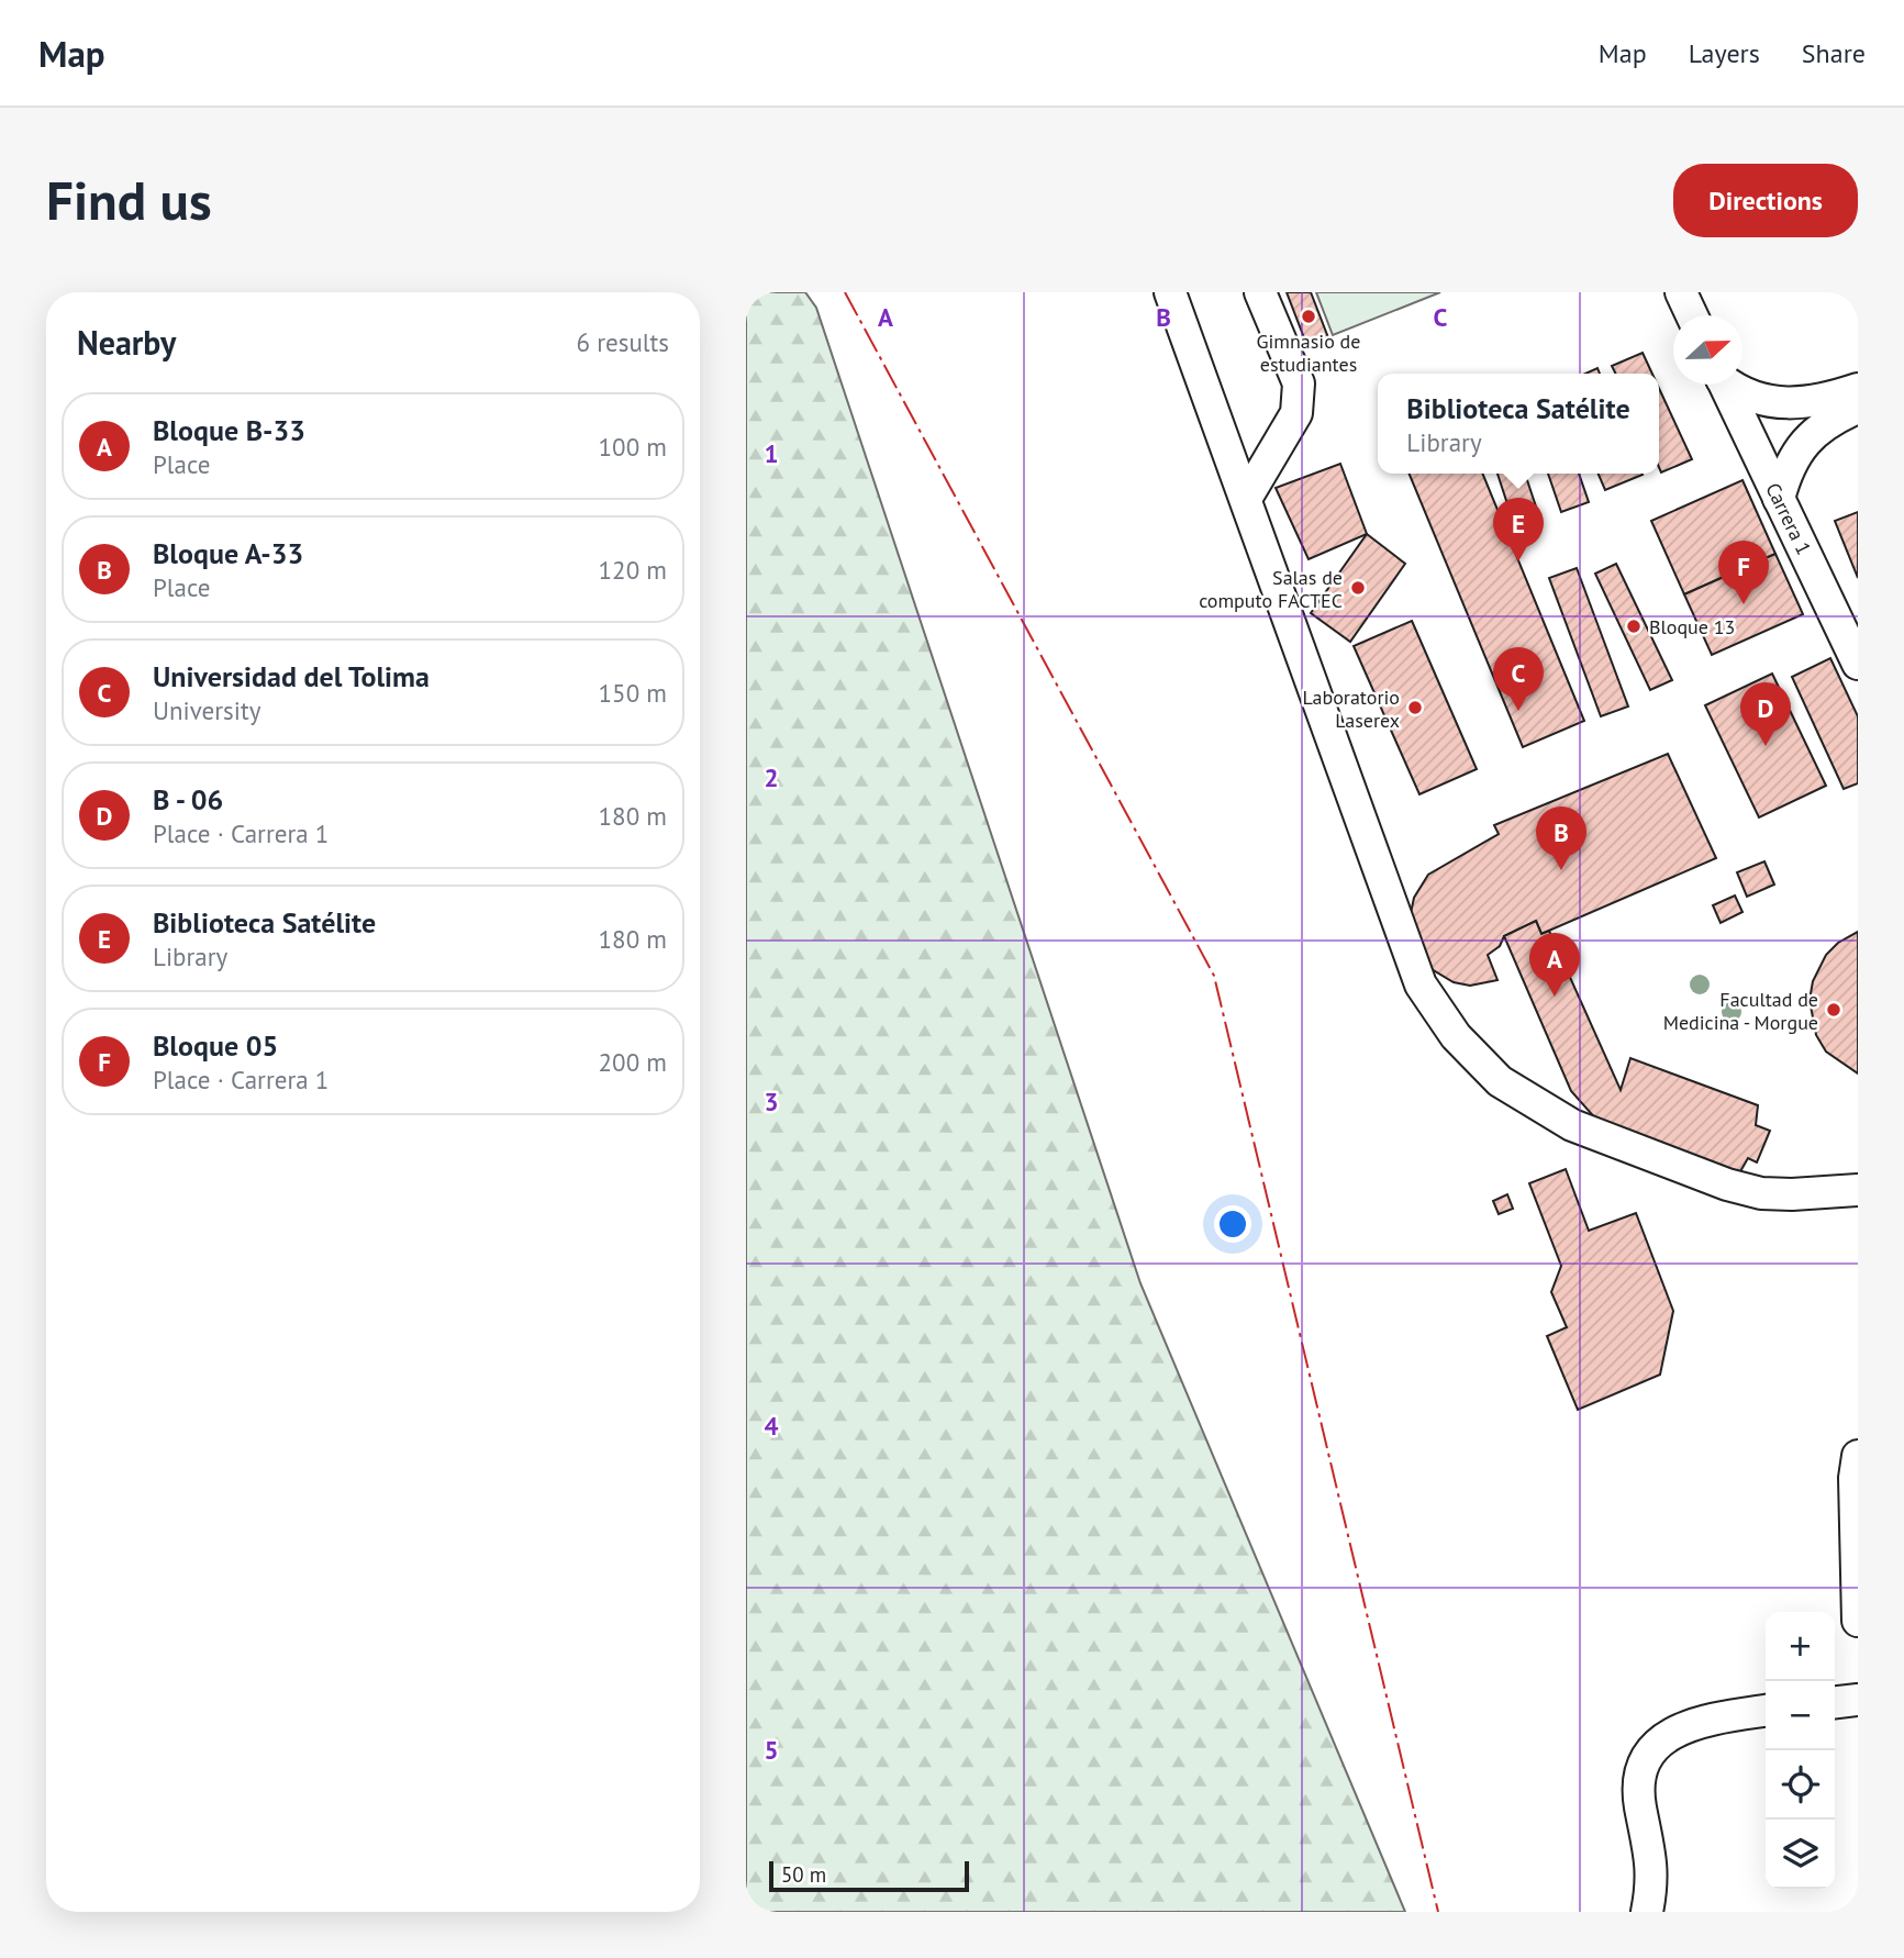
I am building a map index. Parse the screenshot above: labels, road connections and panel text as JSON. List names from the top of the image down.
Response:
{
  "streets": {
    "street": ["Carrera 1"]
  },
  "places": [
    "Gimnasio de estudiantes",
    "Salas de computo FACTEC",
    "Bloque 13",
    "Laboratorio Laserex",
    "Facultad de Medicina - Morgue"
  ],
  "scale_bar": "50 m",
  "north": "right",
  "page": {
    "header": "Map",
    "nav": ["Map", "Layers", "Share"],
    "buttons": "Directions",
    "title": "Find us",
    "heading": ["Nearby", "6 results"],
    "popup": ["Biblioteca Satélite", "Library"],
    "list": [
      {
        "mark": "A",
        "name": "Bloque B-33",
        "note": "Place",
        "value": "100 m"
      },
      {
        "mark": "B",
        "name": "Bloque A-33",
        "note": "Place",
        "value": "120 m"
      },
      {
        "mark": "C",
        "name": "Universidad del Tolima",
        "note": "University",
        "value": "150 m"
      },
      {
        "mark": "D",
        "name": "B - 06",
        "note": "Place · Carrera 1",
        "value": "180 m"
      },
      {
        "mark": "E",
        "name": "Biblioteca Satélite",
        "note": "Library",
        "value": "180 m"
      },
      {
        "mark": "F",
        "name": "Bloque 05",
        "note": "Place · Carrera 1",
        "value": "200 m"
      }
    ],
    "pins": [
      "E",
      "F",
      "C",
      "D",
      "B",
      "A"
    ],
    "map_buttons": ["+", "−"],
    "scale": "50 m"
  },
  "grid": {
    "columns": ["A", "B", "C"],
    "rows": [
      "1",
      "2",
      "3",
      "4",
      "5"
    ]
  }
}
